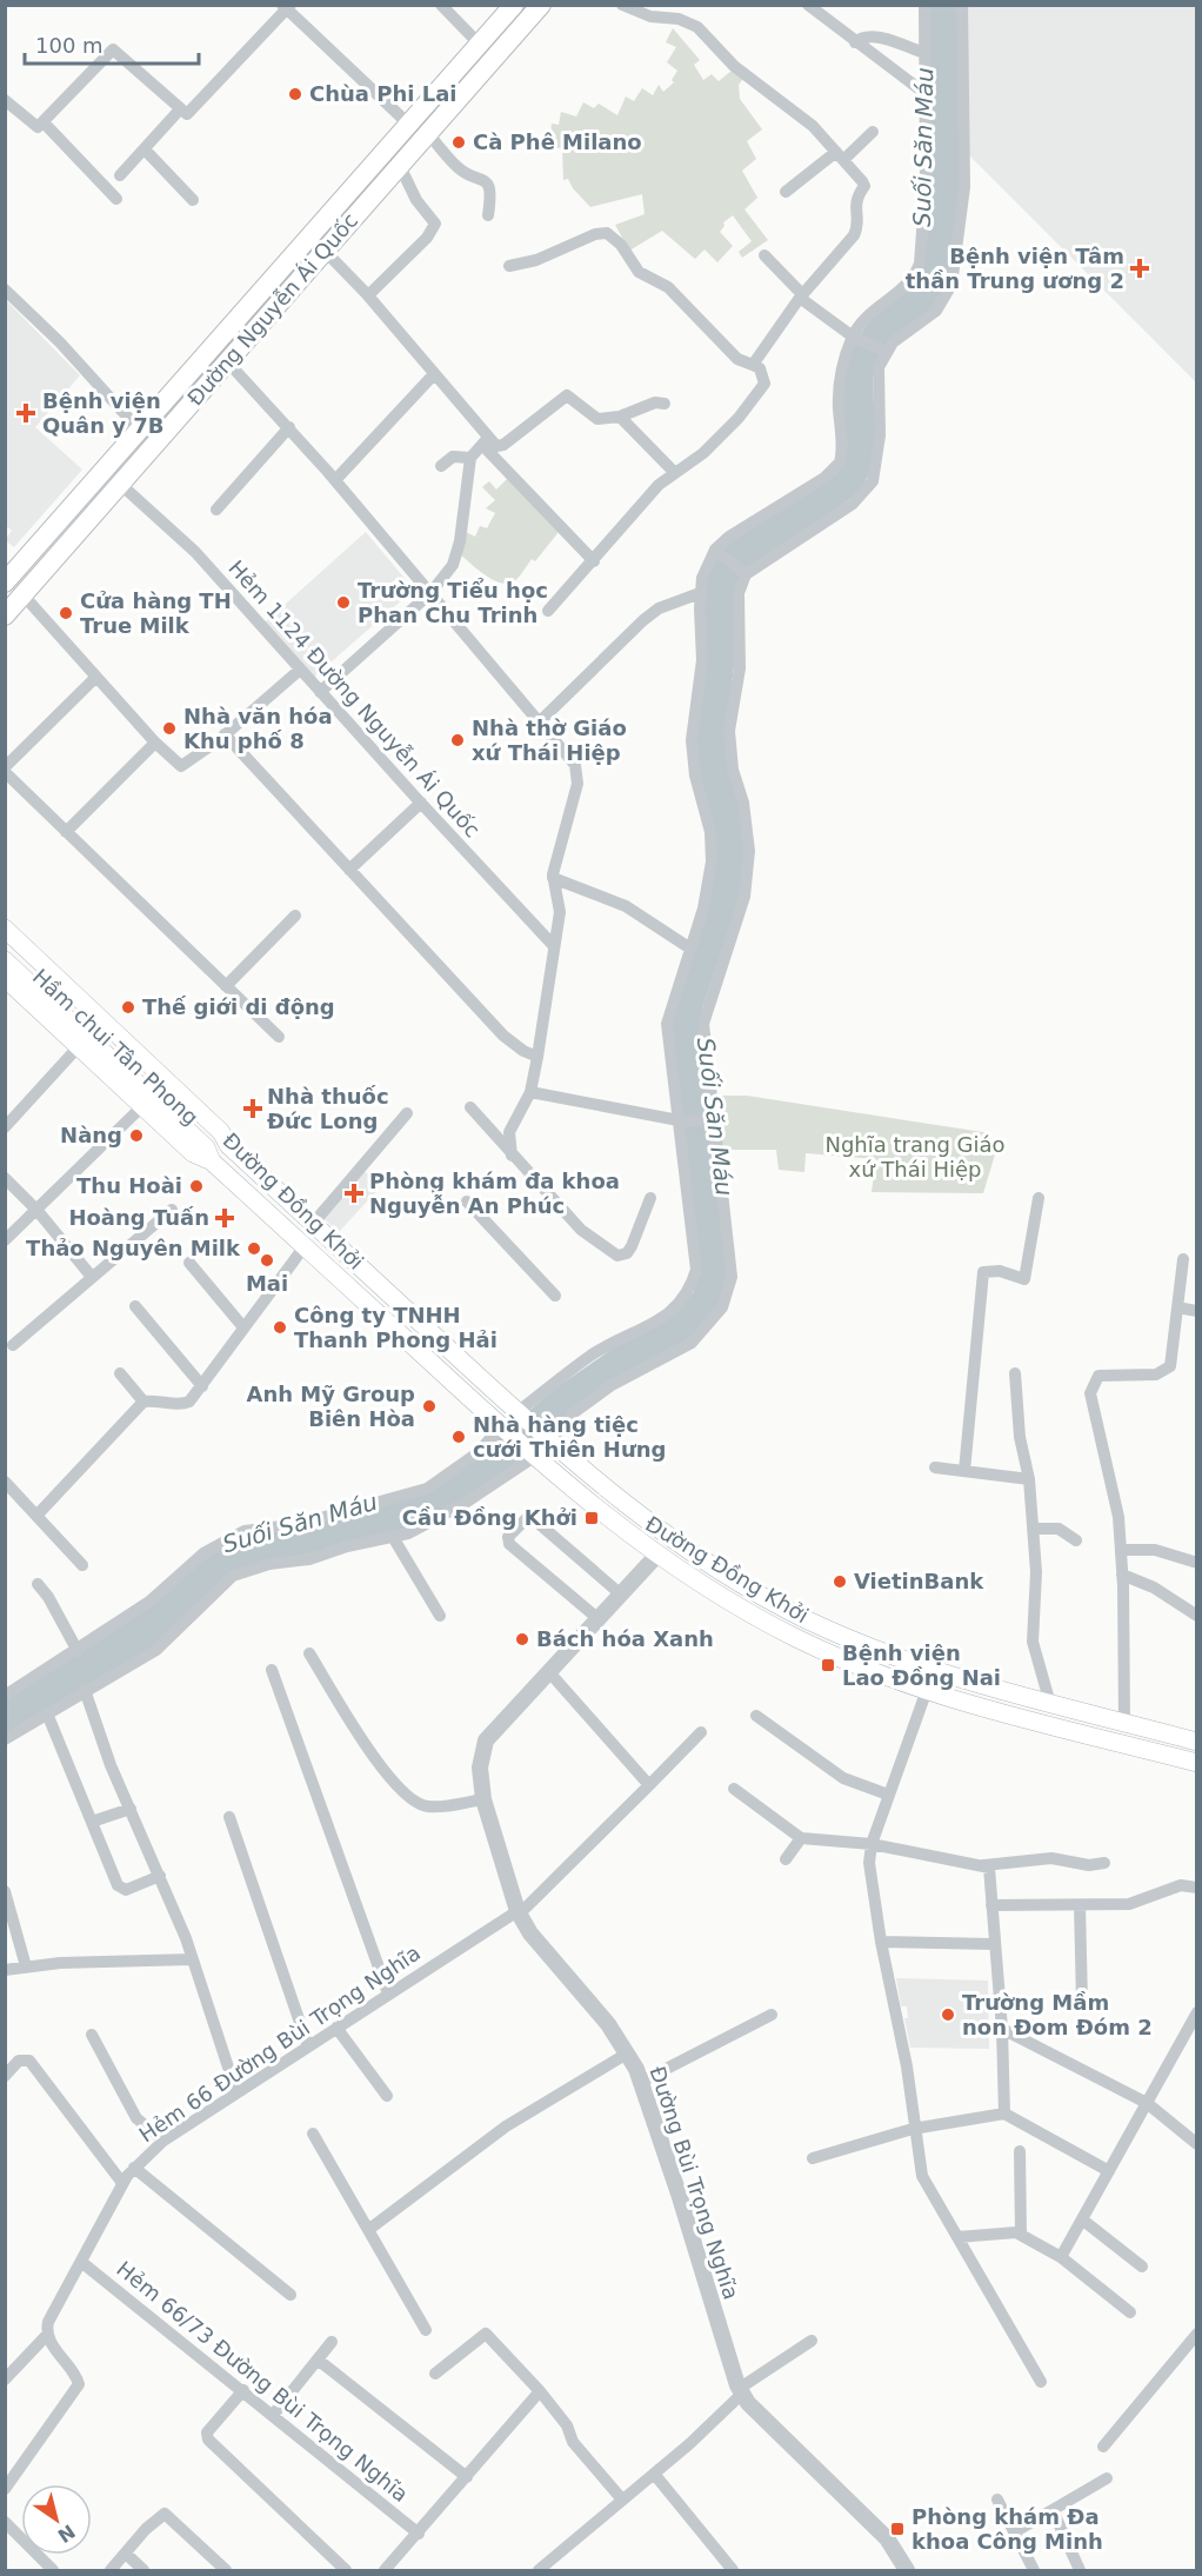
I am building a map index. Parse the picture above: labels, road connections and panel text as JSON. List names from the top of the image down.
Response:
{
  "streets": {
    "main road": ["Đường Nguyễn Ái Quốc", "Hầm chui Tân Phong", "Đường Đồng Khởi"],
    "street": [
      "Hẻm 1124 Đường Nguyễn Ái Quốc",
      "Hẻm 66 Đường Bùi Trọng Nghĩa",
      "Đường Bùi Trọng Nghĩa",
      "Hẻm 66/73 Đường Bùi Trọng Nghĩa"
    ]
  },
  "crossings": [
    ["Đường Nguyễn Ái Quốc", "Hẻm 1124 Đường Nguyễn Ái Quốc"],
    ["Hầm chui Tân Phong", "Đường Đồng Khởi"],
    ["Đường Đồng Khởi", "Đường Bùi Trọng Nghĩa"],
    ["Hẻm 66 Đường Bùi Trọng Nghĩa", "Đường Bùi Trọng Nghĩa"],
    ["Hẻm 66 Đường Bùi Trọng Nghĩa", "Hẻm 66/73 Đường Bùi Trọng Nghĩa"]
  ],
  "water": ["Suối Săn Máu"],
  "parks": ["Nghĩa trang Giáo xứ Thái Hiệp"],
  "places": {
    "other": [
      "Chùa Phi Lai",
      "Cà Phê Milano",
      "Trường Tiểu học Phan Chu Trinh",
      "Cửa hàng TH True Milk",
      "Nhà văn hóa Khu phố 8",
      "Nhà thờ Giáo xứ Thái Hiệp",
      "Thế giới di động",
      "Nàng",
      "Thu Hoài",
      "Thảo Nguyên Milk",
      "Mai",
      "Công ty TNHH Thanh Phong Hải",
      "Anh Mỹ Group Biên Hòa",
      "Nhà hàng tiệc cưới Thiên Hưng",
      "VietinBank",
      "Bách hóa Xanh",
      "Trường Mầm non Đom Đóm 2"
    ],
    "health": [
      "Bệnh viện Tâm thần Trung ương 2",
      "Bệnh viện Quân y 7B",
      "Nhà thuốc Đức Long",
      "Phòng khám đa khoa Nguyễn An Phúc",
      "Hoàng Tuấn"
    ],
    "transit": ["Cầu Đồng Khởi", "Bệnh viện Lao Đồng Nai", "Phòng khám Đa khoa Công Minh"]
  },
  "scale_bar": "100 m",
  "north": "bottom right"
}
